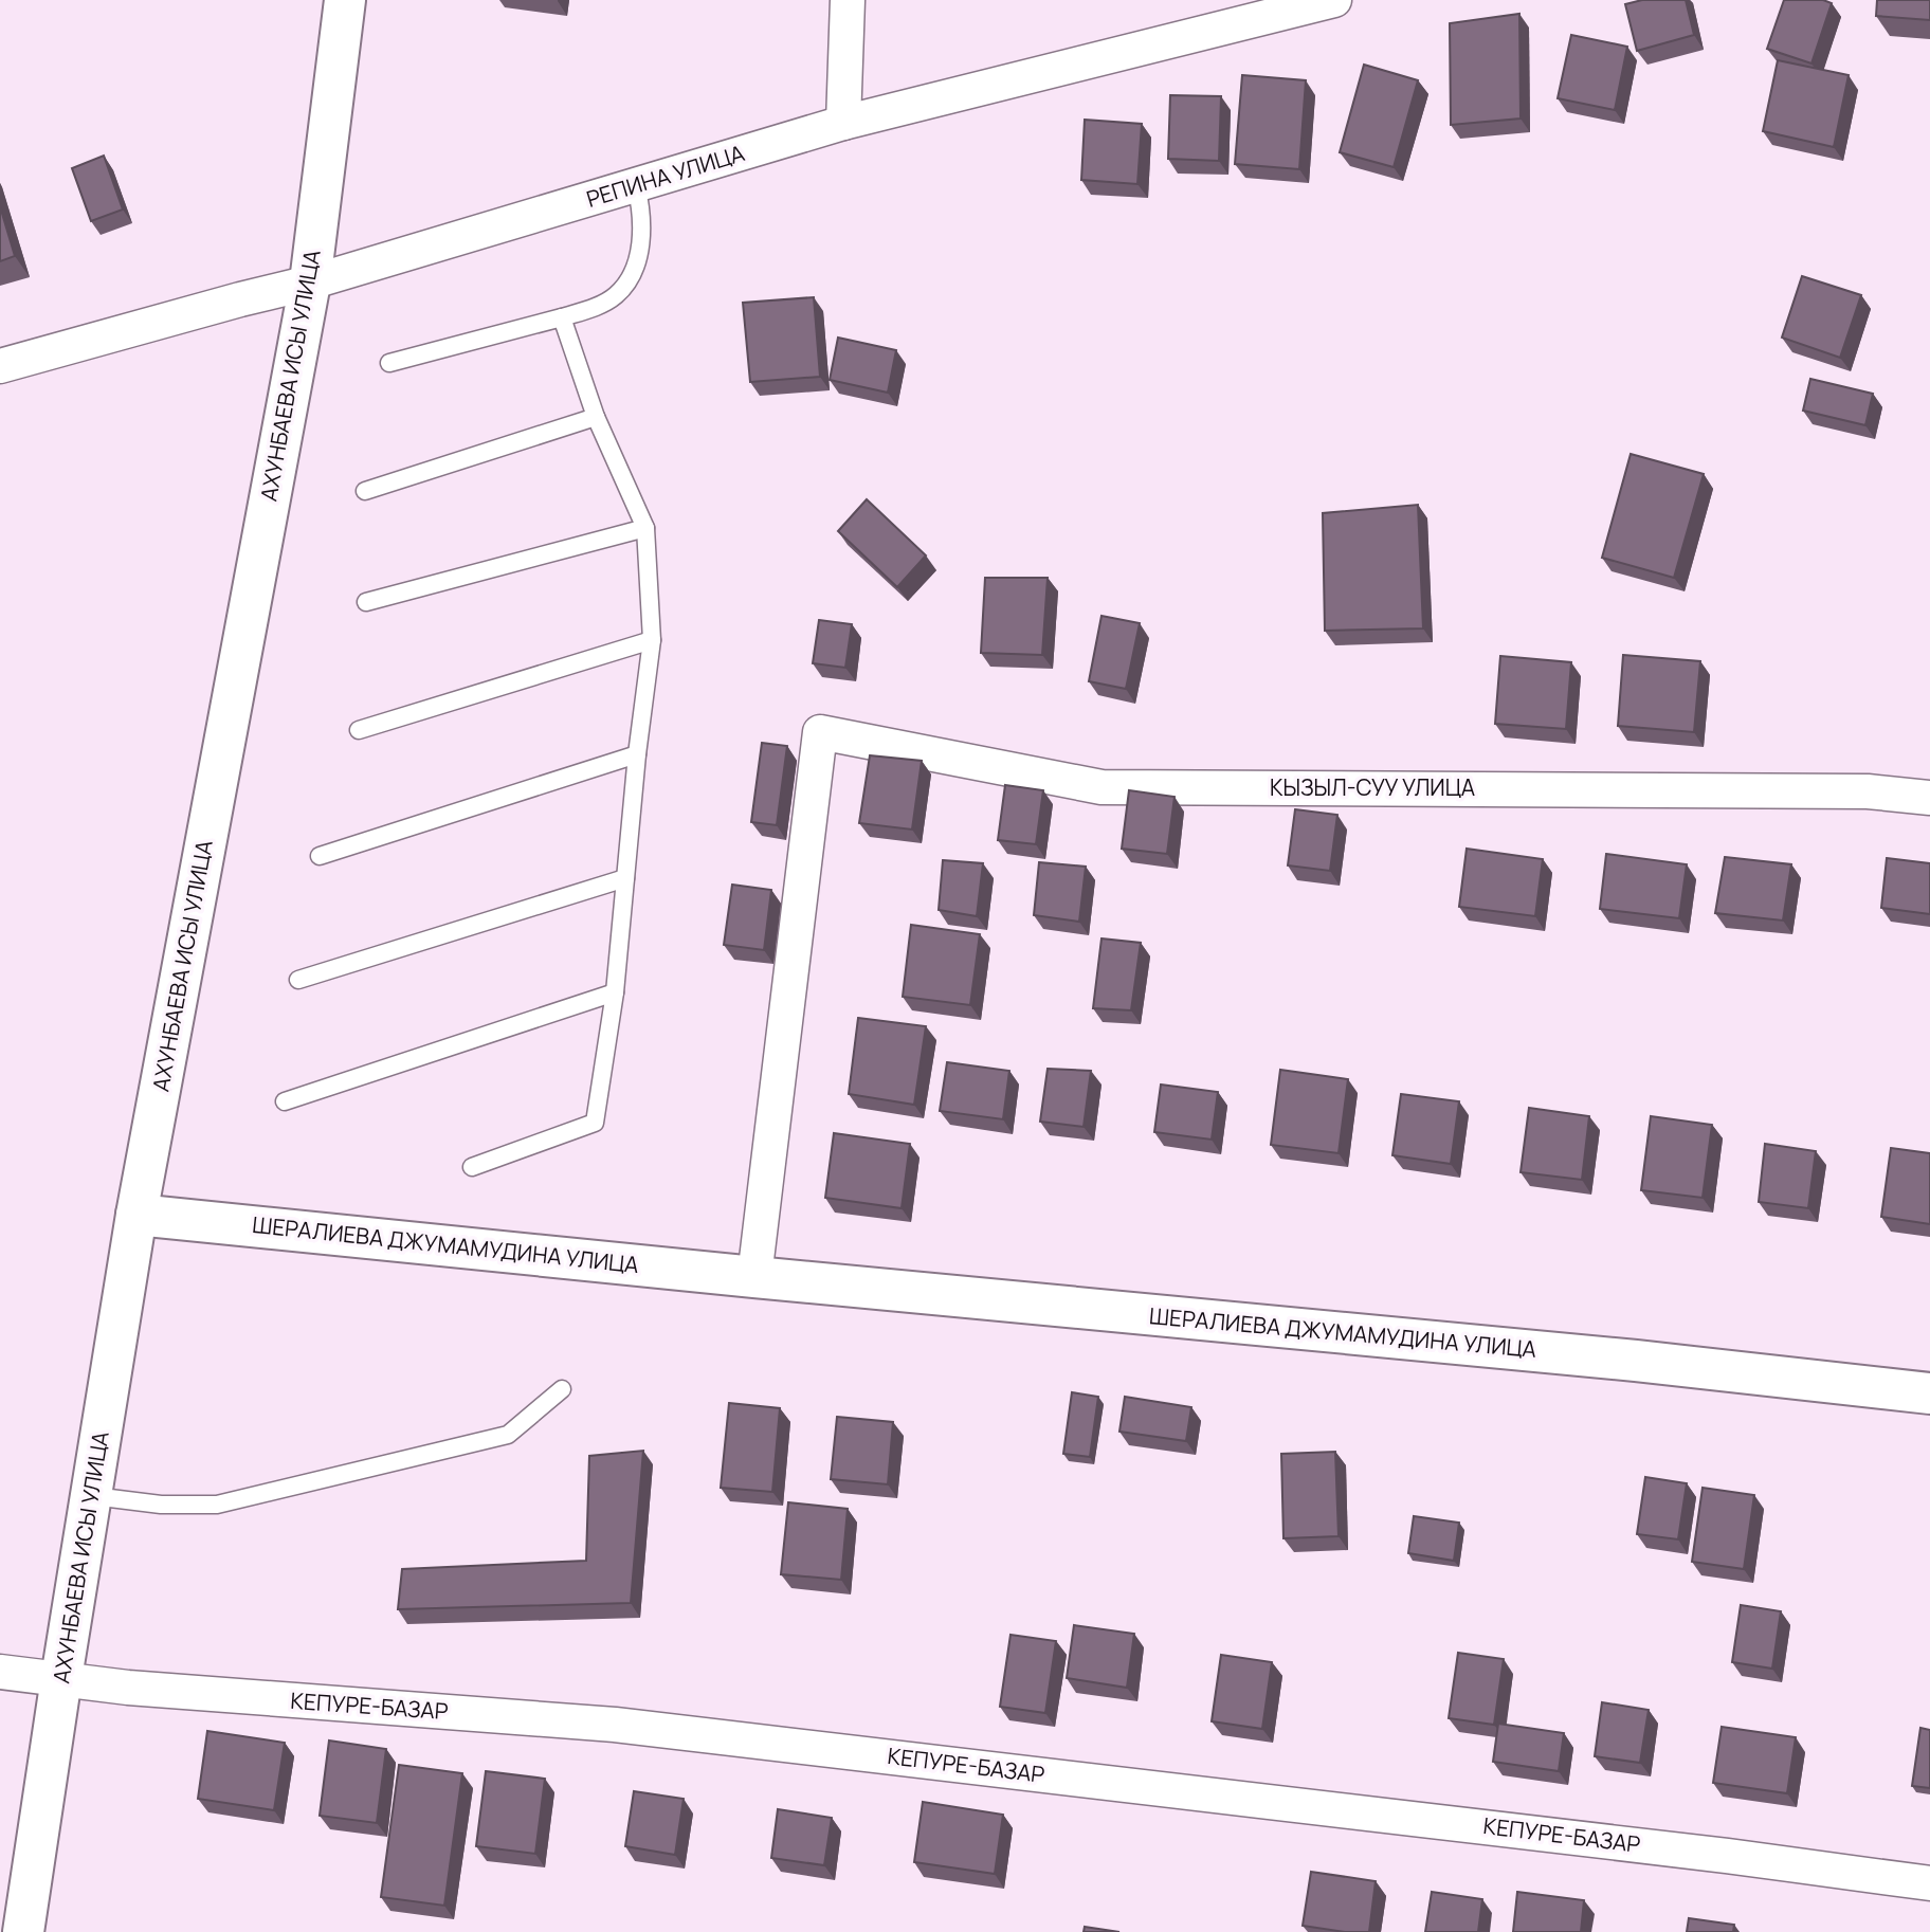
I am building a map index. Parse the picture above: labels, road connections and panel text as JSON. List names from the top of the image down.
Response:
{
  "streets": {
    "main road": ["АХУНБАЕВА ИСЫ УЛИЦА", "ШЕРАЛИЕВА ДЖУМАМУДИНА УЛИЦА"],
    "street": ["РЕПИНА УЛИЦА", "КЫЗЫЛ-СУУ УЛИЦА", "КЕПУРЕ-БАЗАР"]
  },
  "crossings": [
    ["РЕПИНА УЛИЦА", "АХУНБАЕВА ИСЫ УЛИЦА"],
    ["АХУНБАЕВА ИСЫ УЛИЦА", "ШЕРАЛИЕВА ДЖУМАМУДИНА УЛИЦА"],
    ["АХУНБАЕВА ИСЫ УЛИЦА", "КЕПУРЕ-БАЗАР"],
    ["КЫЗЫЛ-СУУ УЛИЦА", "ШЕРАЛИЕВА ДЖУМАМУДИНА УЛИЦА"]
  ]
}
